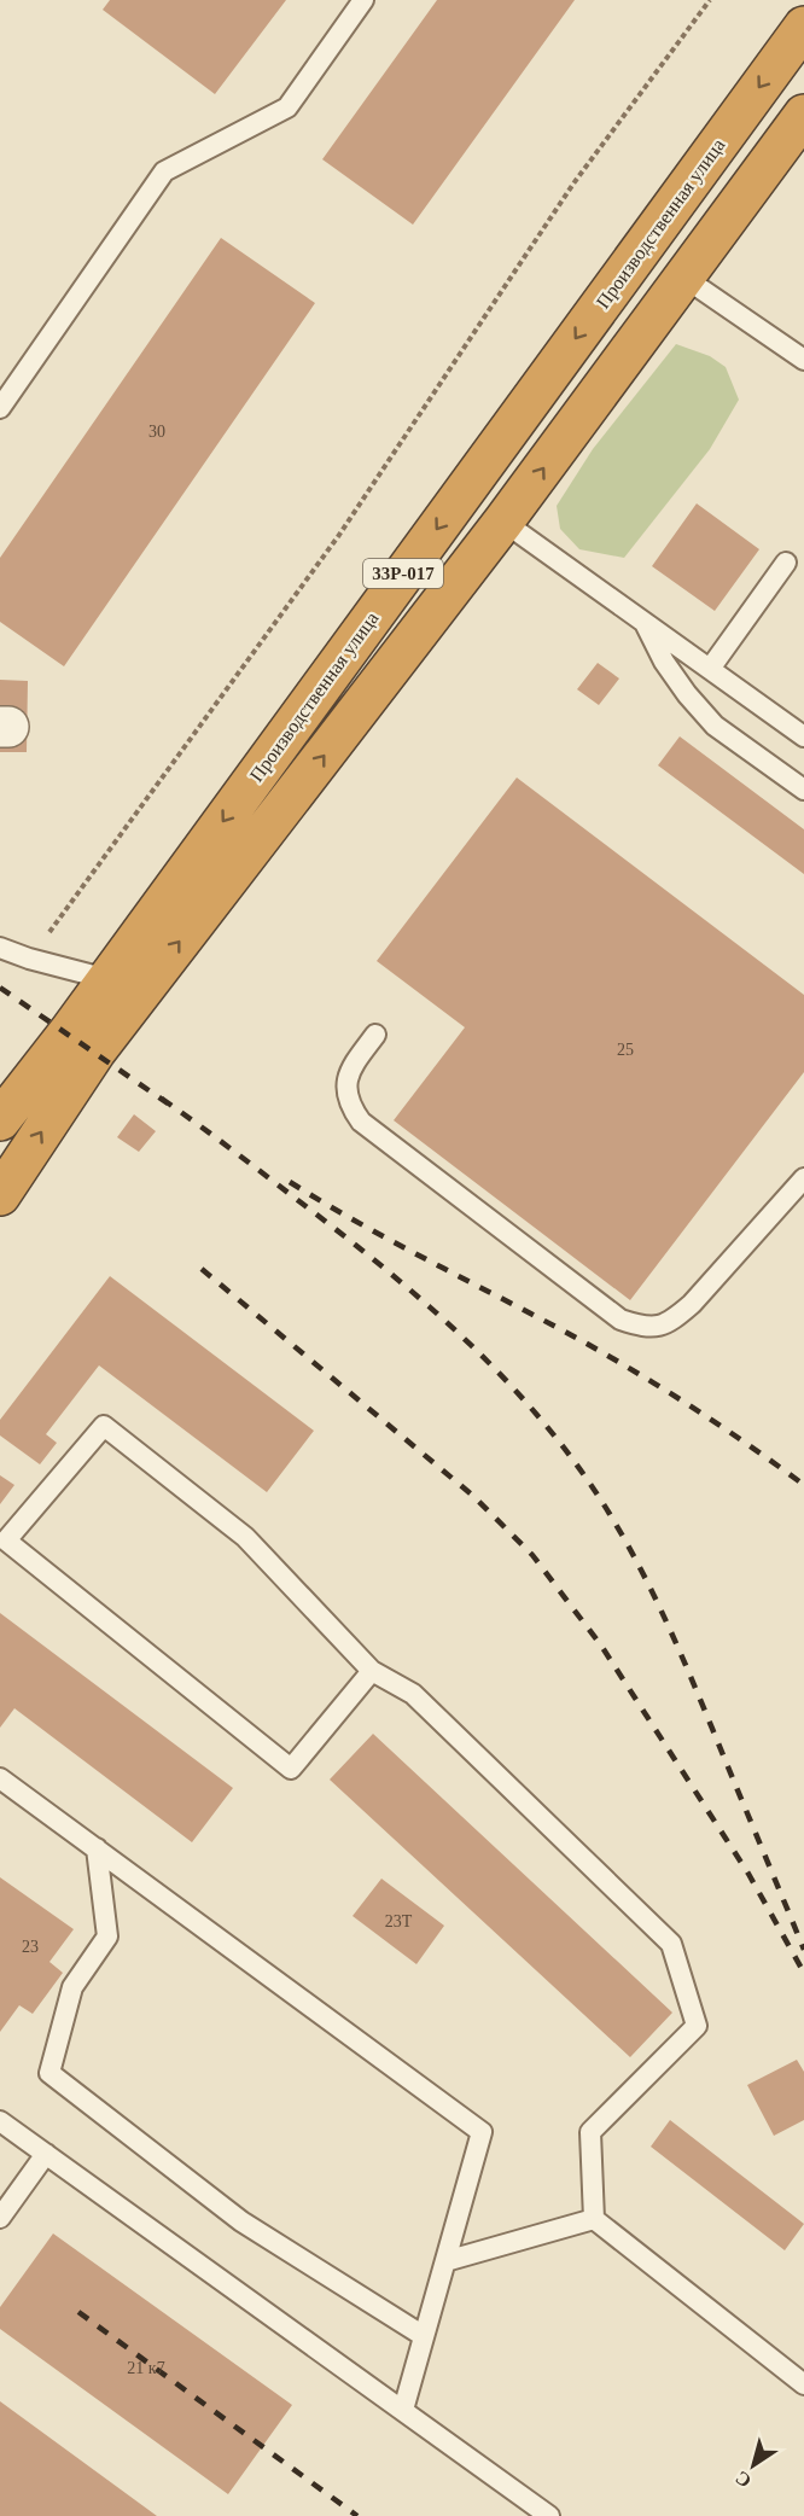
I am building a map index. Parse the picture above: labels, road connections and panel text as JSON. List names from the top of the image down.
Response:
{
  "streets": {
    "highway": ["Производственная улица", "33Р-017"]
  },
  "house_numbers": [
    "30",
    "25",
    "23Т",
    "23",
    "21 к7"
  ],
  "north": "bottom left"
}
